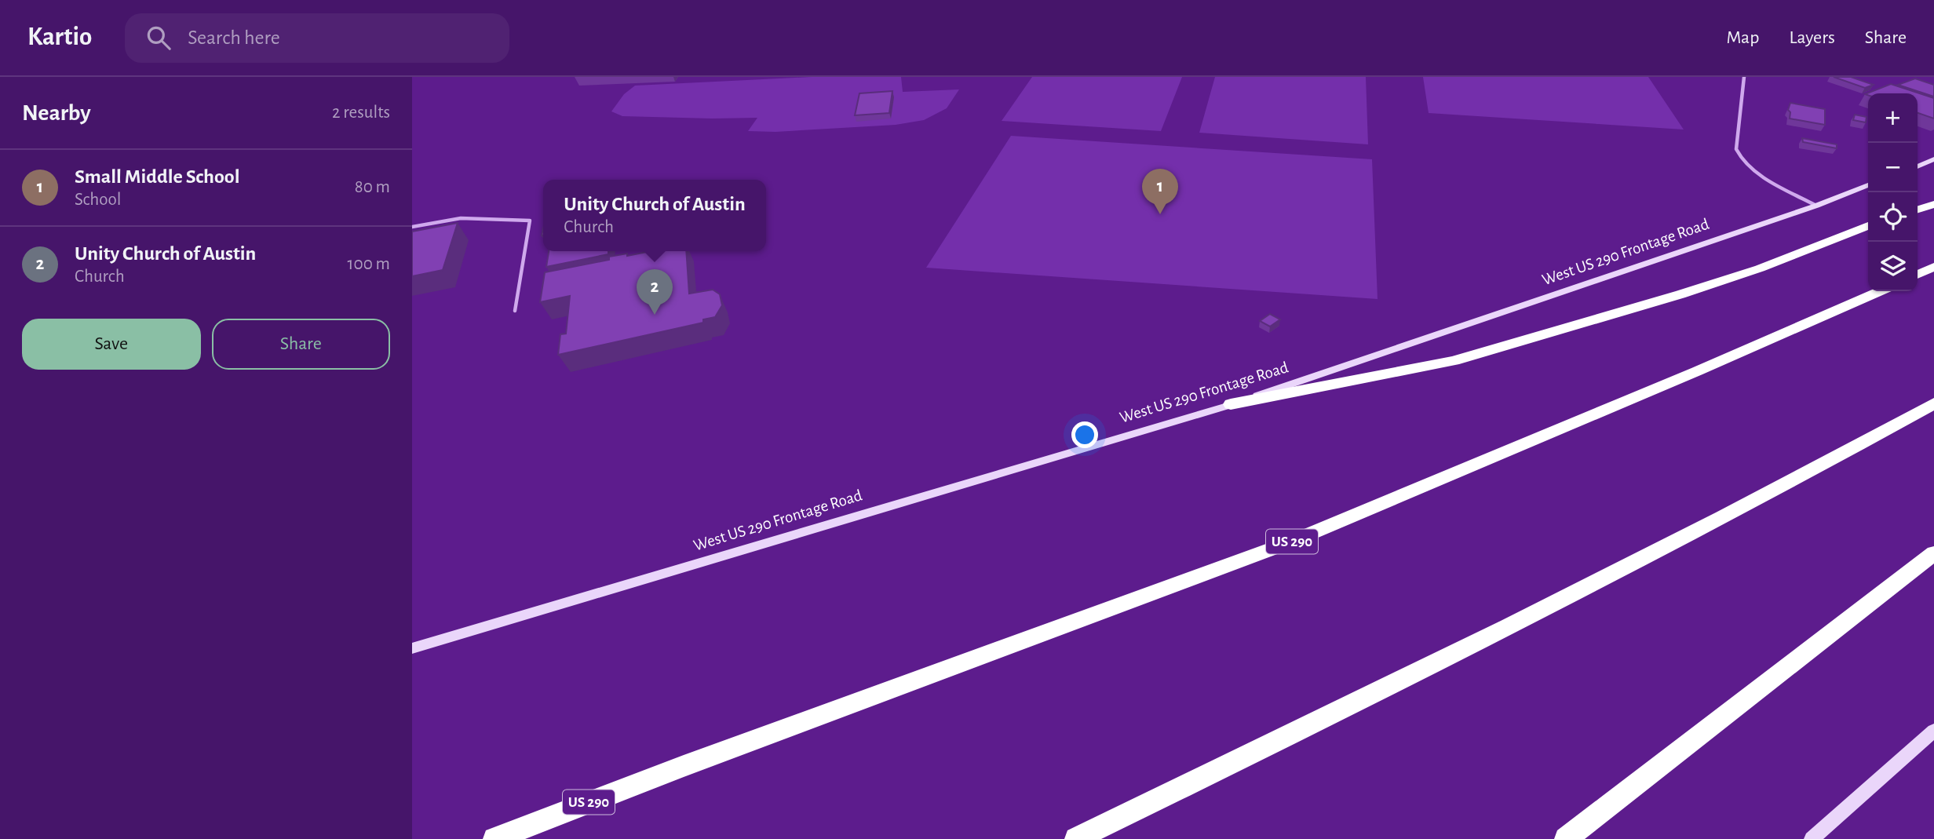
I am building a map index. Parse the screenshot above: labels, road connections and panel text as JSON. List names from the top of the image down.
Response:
{
  "streets": {
    "highway": ["US 290"],
    "main road": ["West US 290 Frontage Road"]
  },
  "page": {
    "header": "Kartio",
    "search": "Search here",
    "nav": ["Map", "Layers", "Share"],
    "heading": ["Nearby", "2 results"],
    "map_buttons": ["+", "−"],
    "list": [
      {
        "mark": "1",
        "name": "Small Middle School",
        "note": "School",
        "value": "80 m"
      },
      {
        "mark": "2",
        "name": "Unity Church of Austin",
        "note": "Church",
        "value": "100 m"
      }
    ],
    "pins": ["1", "2"],
    "popup": ["Unity Church of Austin", "Church"],
    "buttons": ["Save", "Share"]
  }
}
